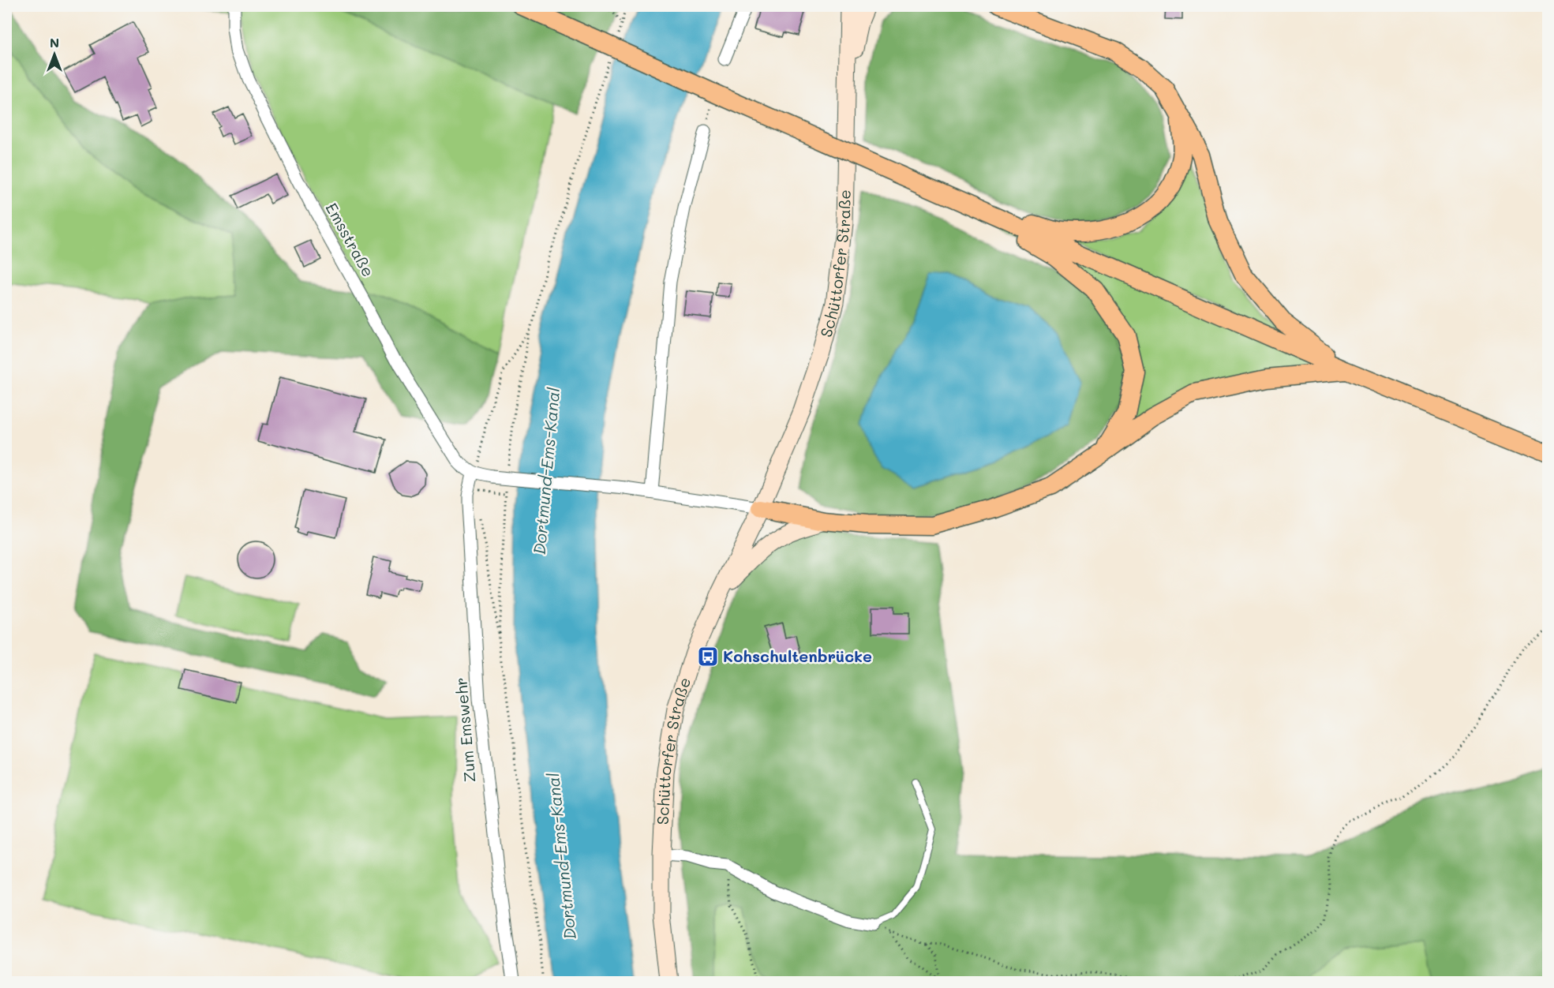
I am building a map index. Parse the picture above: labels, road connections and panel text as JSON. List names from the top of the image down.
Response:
{
  "streets": {
    "main road": ["Schüttorfer Straße"],
    "street": ["Emsstraße", "Zum Emswehr"]
  },
  "crossings": [
    ["Emsstraße", "Zum Emswehr"]
  ],
  "water": ["Dortmund-Ems-Kanal"],
  "places": {
    "bus stop": ["Kohschultenbrücke"]
  },
  "north": "top"
}
